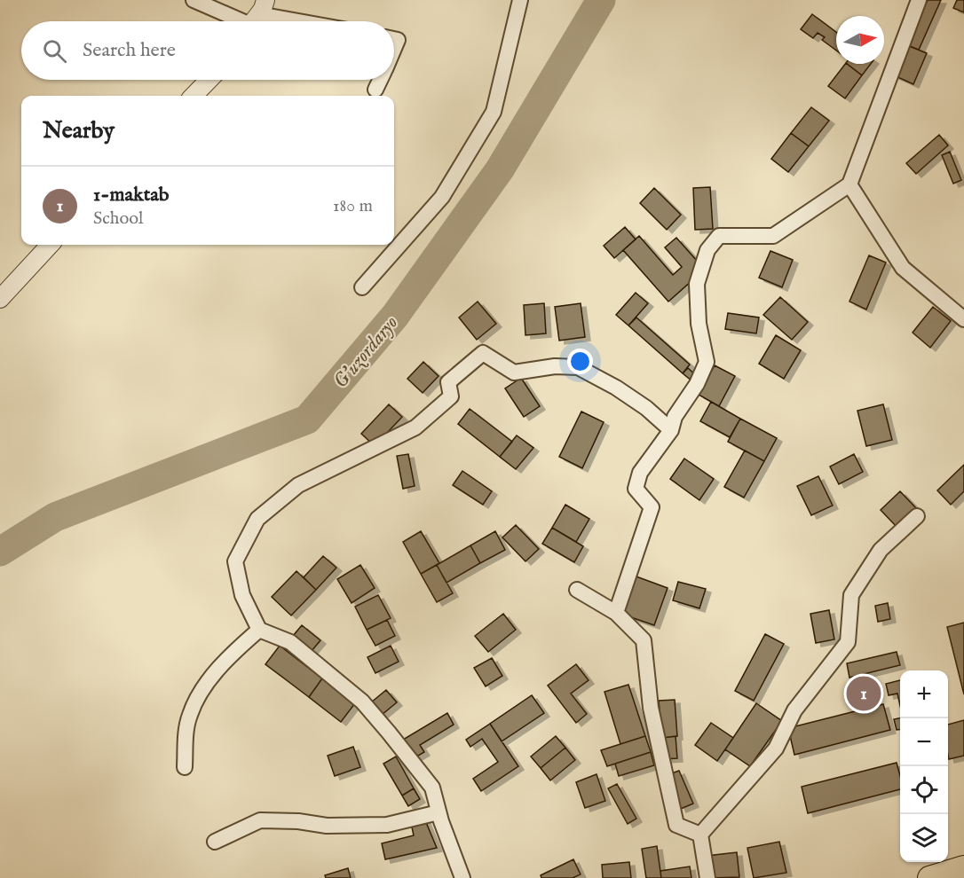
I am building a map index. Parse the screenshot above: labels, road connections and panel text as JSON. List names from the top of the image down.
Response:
{
  "water": ["G'uzordaryo"],
  "north": "right",
  "page": {
    "search": "Search here",
    "heading": "Nearby",
    "list": [
      {
        "mark": "1",
        "name": "1-maktab",
        "note": "School",
        "value": "180 m"
      }
    ],
    "map_buttons": ["+", "−"],
    "pins": "1"
  }
}
